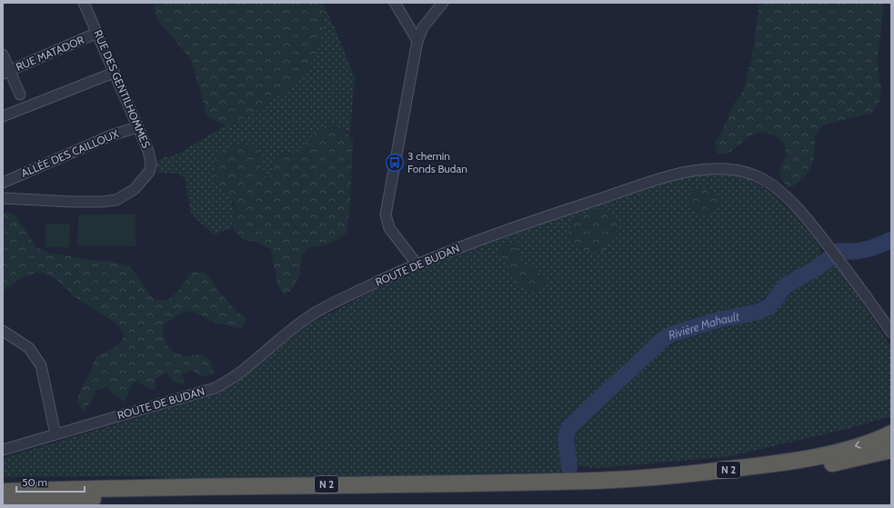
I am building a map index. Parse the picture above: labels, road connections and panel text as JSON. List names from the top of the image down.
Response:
{
  "streets": {
    "highway": ["N 2"],
    "street": [
      "RUE MATADOR",
      "RUE DES GENTILHOMMES",
      "ALLÉE DES CAILLOUX",
      "ROUTE DE BUDAN"
    ]
  },
  "crossings": [
    ["RUE MATADOR", "RUE DES GENTILHOMMES"],
    ["RUE DES GENTILHOMMES", "ALLÉE DES CAILLOUX"]
  ],
  "water": ["Rivière Mahault"],
  "places": {
    "bus stop": ["3 chemin Fonds Budan"]
  },
  "scale_bar": "50 m"
}
